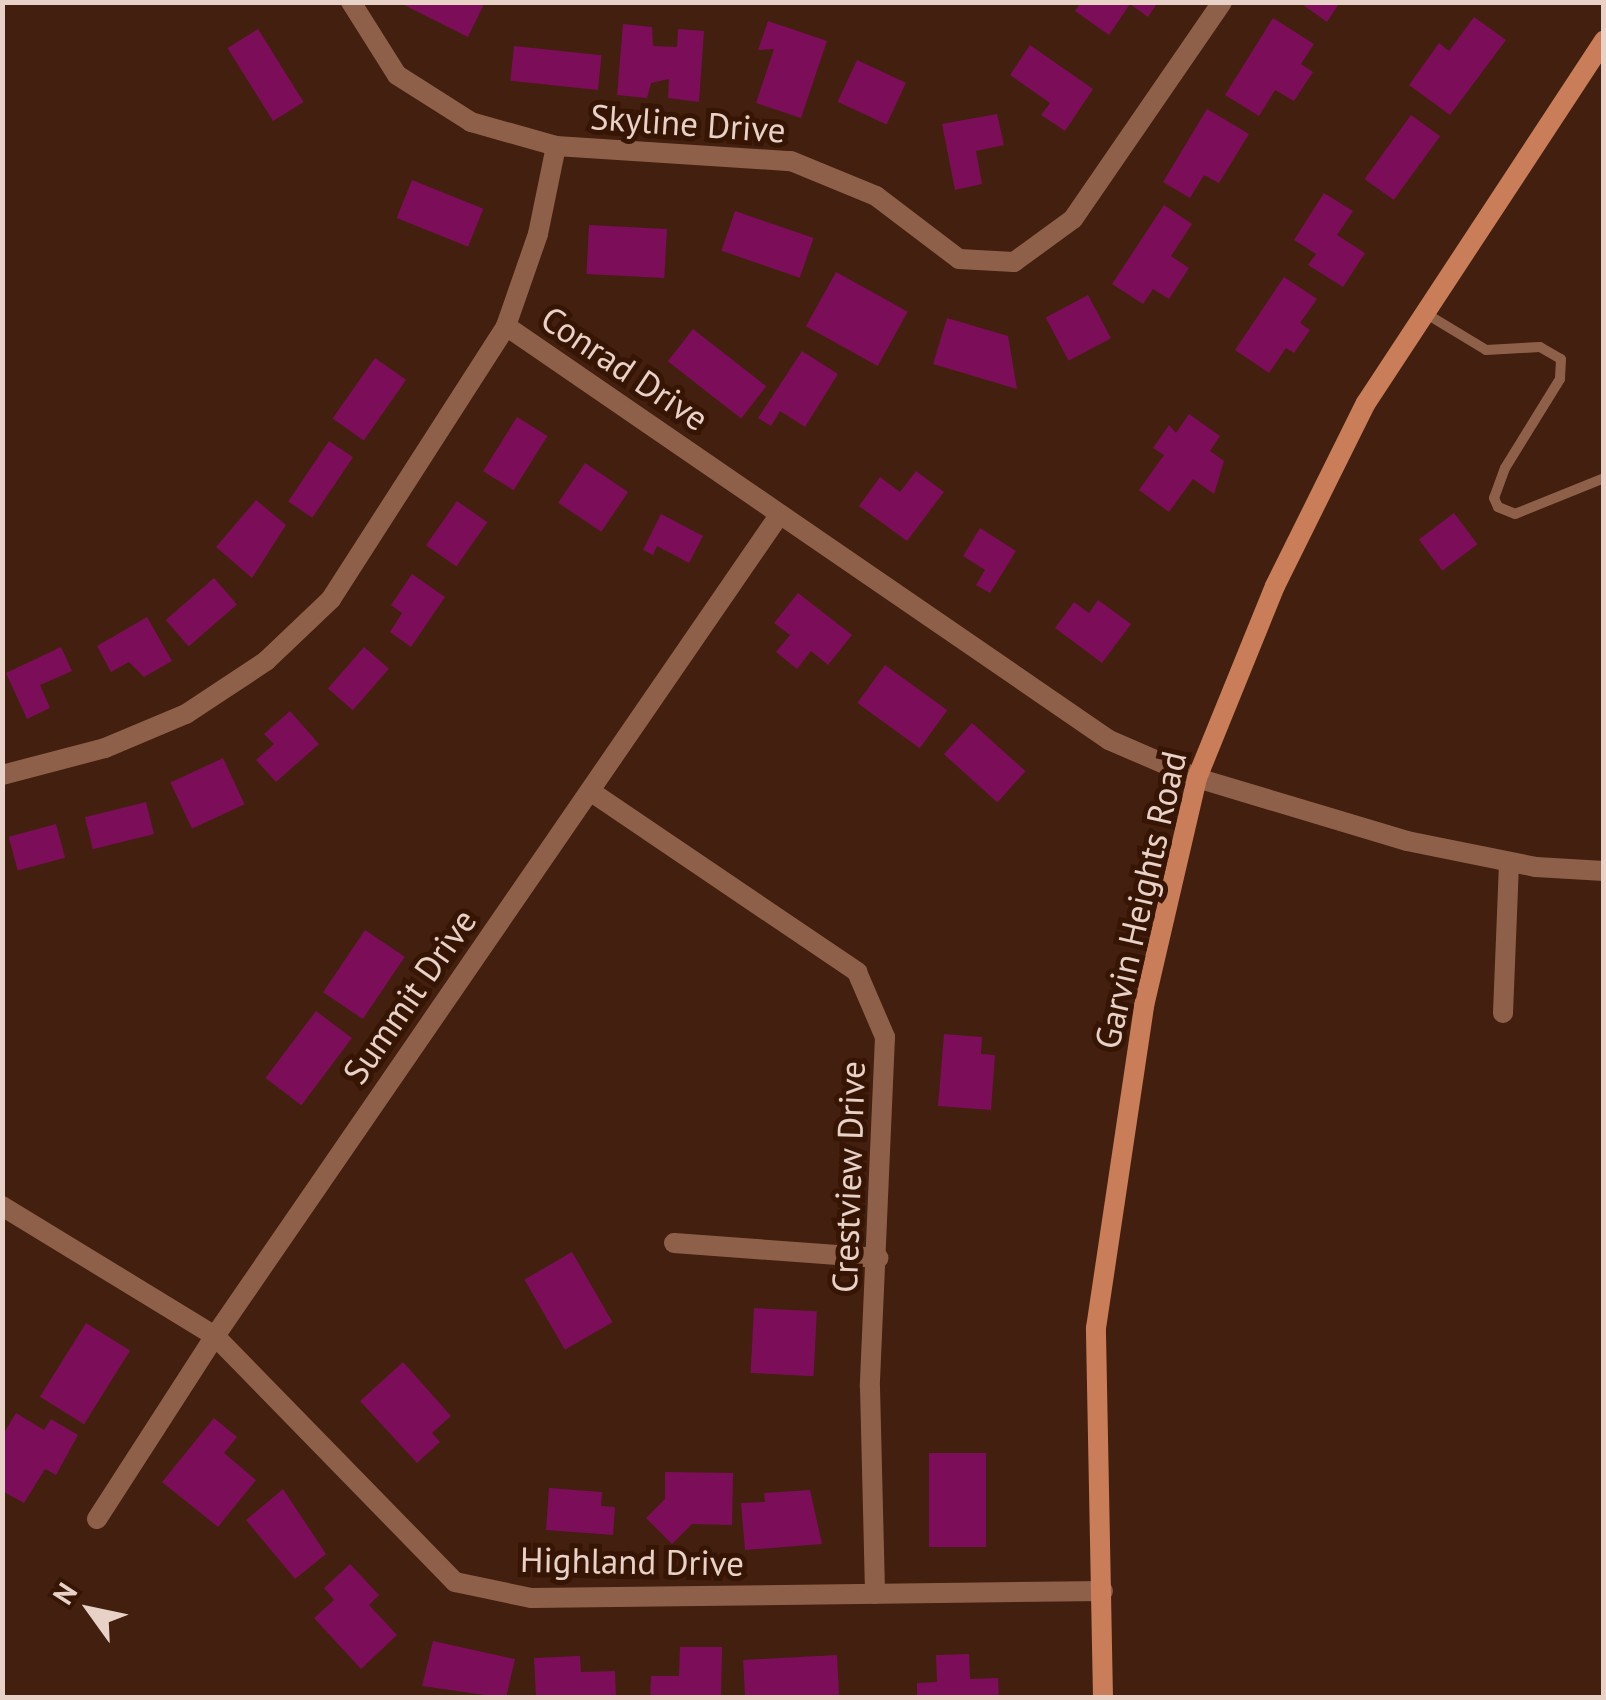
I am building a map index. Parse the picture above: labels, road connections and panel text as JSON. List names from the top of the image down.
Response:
{
  "streets": {
    "main road": ["Garvin Heights Road"],
    "street": [
      "Skyline Drive",
      "Conrad Drive",
      "Summit Drive",
      "Crestview Drive",
      "Highland Drive"
    ]
  },
  "crossings": [
    ["Conrad Drive", "Garvin Heights Road"],
    ["Conrad Drive", "Summit Drive"],
    ["Garvin Heights Road", "Highland Drive"],
    ["Summit Drive", "Crestview Drive"],
    ["Summit Drive", "Highland Drive"],
    ["Crestview Drive", "Highland Drive"]
  ],
  "north": "top left"
}
